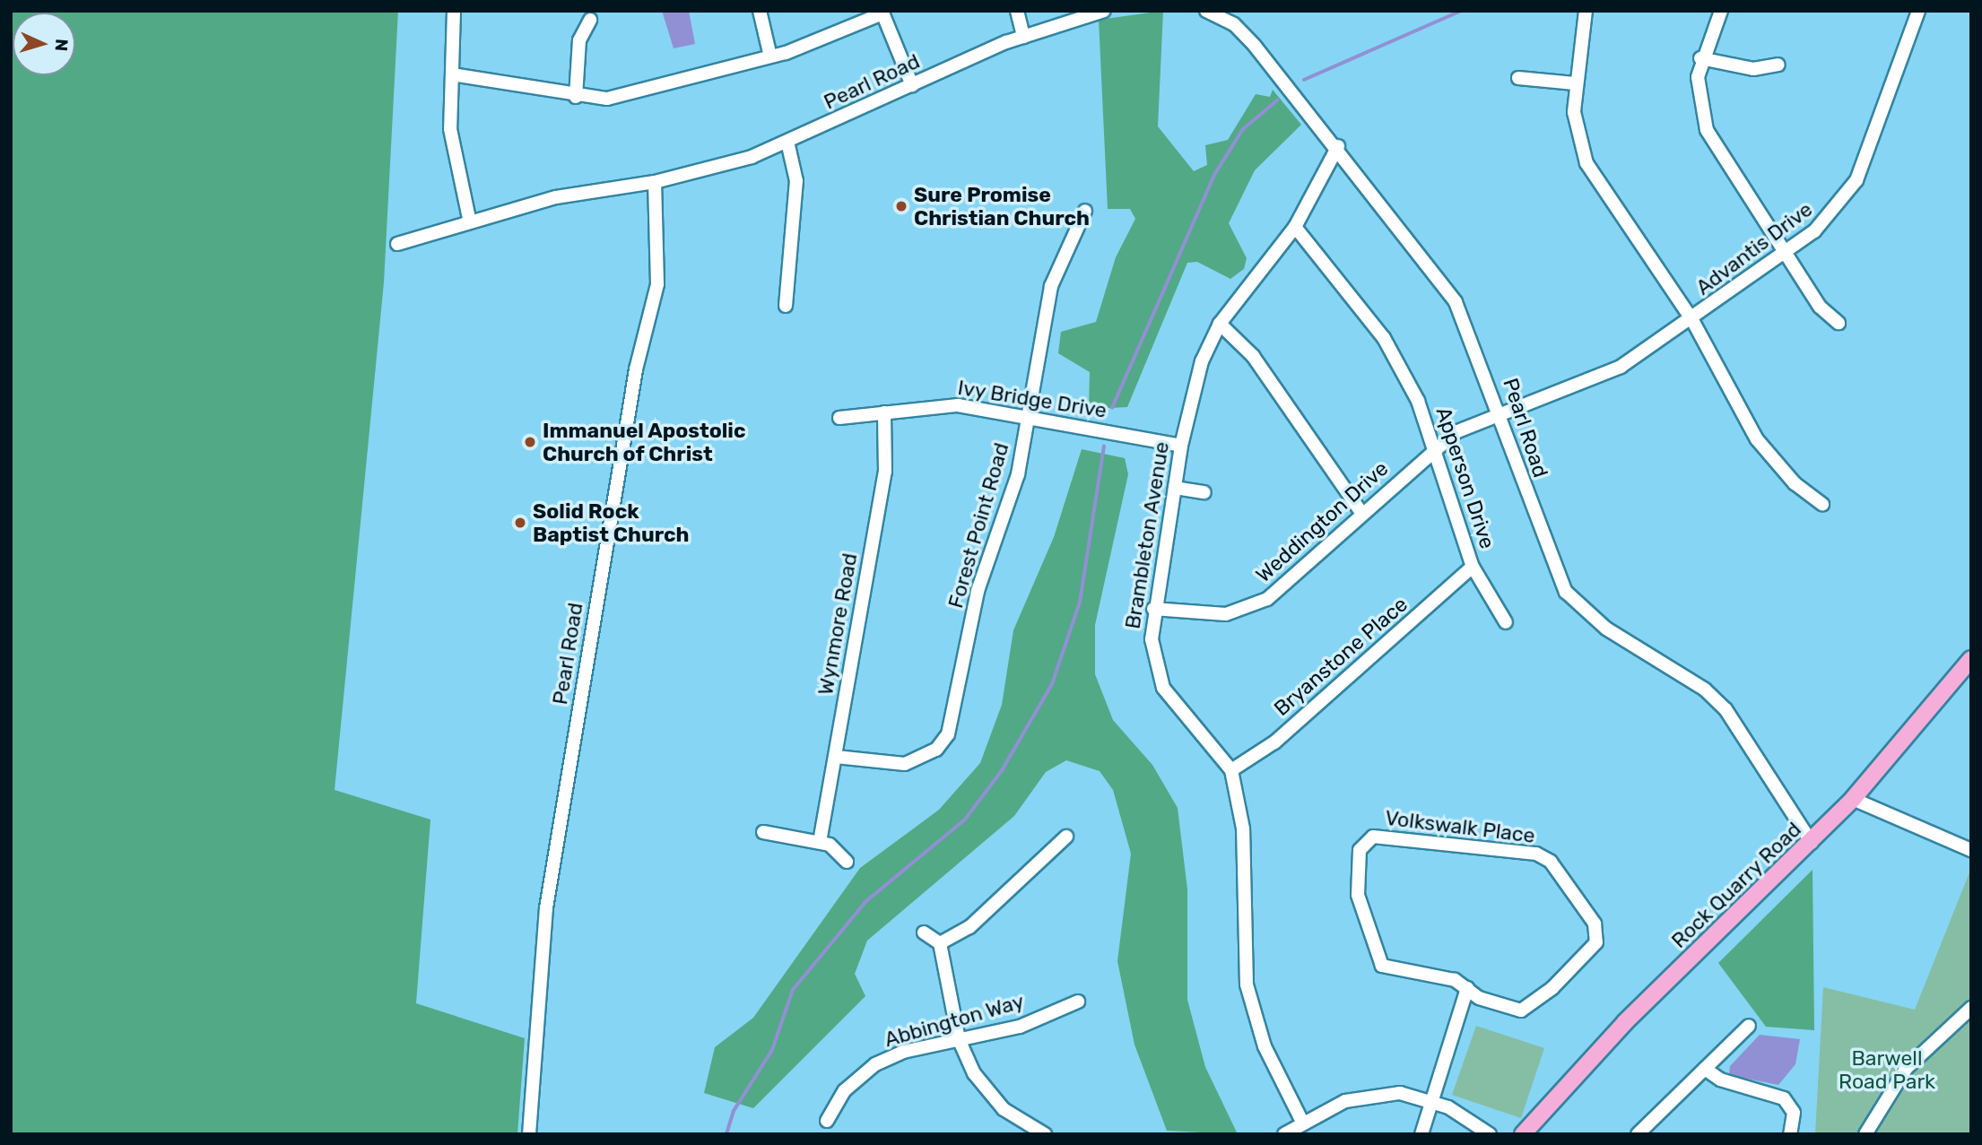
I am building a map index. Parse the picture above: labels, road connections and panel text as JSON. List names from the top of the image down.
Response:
{
  "streets": {
    "main road": ["Rock Quarry Road"],
    "street": [
      "Pearl Road",
      "Advantis Drive",
      "Ivy Bridge Drive",
      "Apperson Drive",
      "Weddington Drive",
      "Forest Point Road",
      "Brambleton Avenue",
      "Wynmore Road",
      "Bryanstone Place",
      "Volkswalk Place",
      "Abbington Way"
    ]
  },
  "crossings": [
    ["Pearl Road", "Advantis Drive"],
    ["Pearl Road", "Weddington Drive"],
    ["Pearl Road", "Brambleton Avenue"],
    ["Pearl Road", "Rock Quarry Road"],
    ["Advantis Drive", "Weddington Drive"],
    ["Ivy Bridge Drive", "Forest Point Road"],
    ["Ivy Bridge Drive", "Brambleton Avenue"],
    ["Ivy Bridge Drive", "Wynmore Road"],
    ["Apperson Drive", "Weddington Drive"],
    ["Apperson Drive", "Brambleton Avenue"],
    ["Apperson Drive", "Bryanstone Place"],
    ["Weddington Drive", "Brambleton Avenue"],
    ["Forest Point Road", "Wynmore Road"],
    ["Brambleton Avenue", "Bryanstone Place"]
  ],
  "parks": ["Barwell Road Park"],
  "places": ["Sure Promise Christian Church", "Immanuel Apostolic Church of Christ", "Solid Rock Baptist Church"],
  "north": "right"
}
